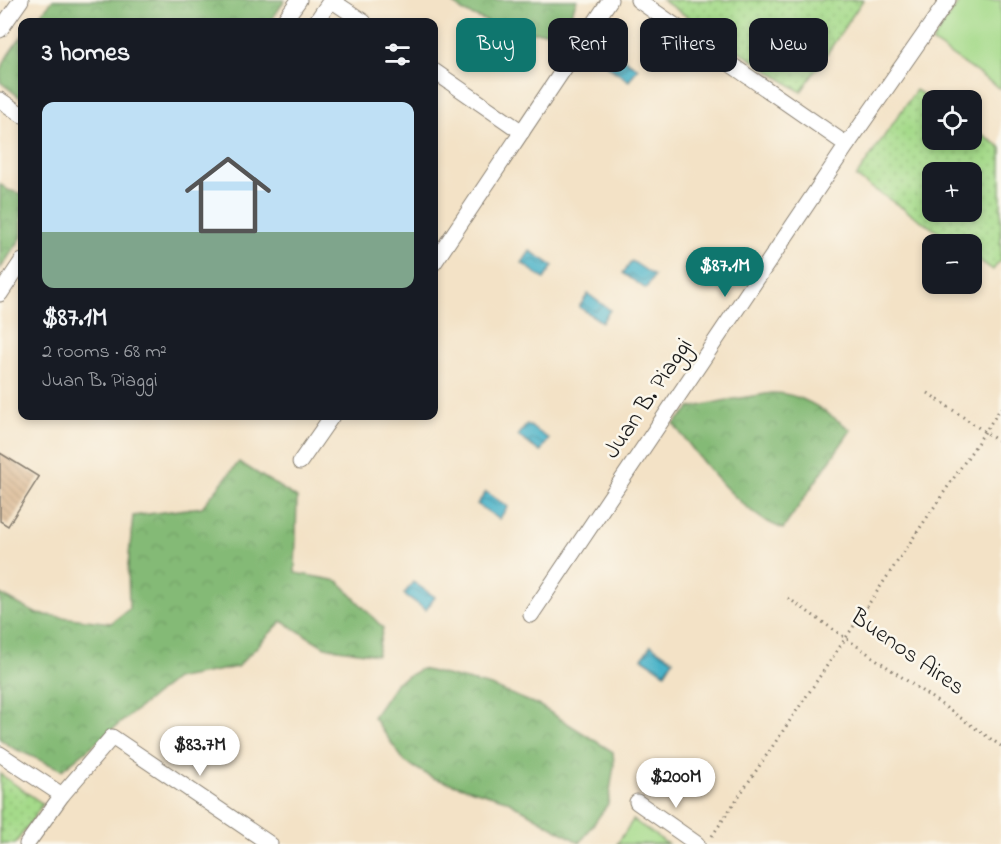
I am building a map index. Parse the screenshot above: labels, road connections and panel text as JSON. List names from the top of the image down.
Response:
{
  "streets": {
    "street": ["Juan B. Piaggi"],
    "path": ["Buenos Aires"]
  },
  "page": {
    "chip": [
      "Buy",
      "Rent",
      "Filters",
      "New"
    ],
    "heading": "3 homes",
    "map_buttons": ["+", "−"],
    "list": [
      {
        "name": "$87.1M",
        "note": "2 rooms · 68 m² · Juan B. Piaggi"
      }
    ],
    "price": ["$87.1M", "$83.7M", "$200M"]
  }
}
